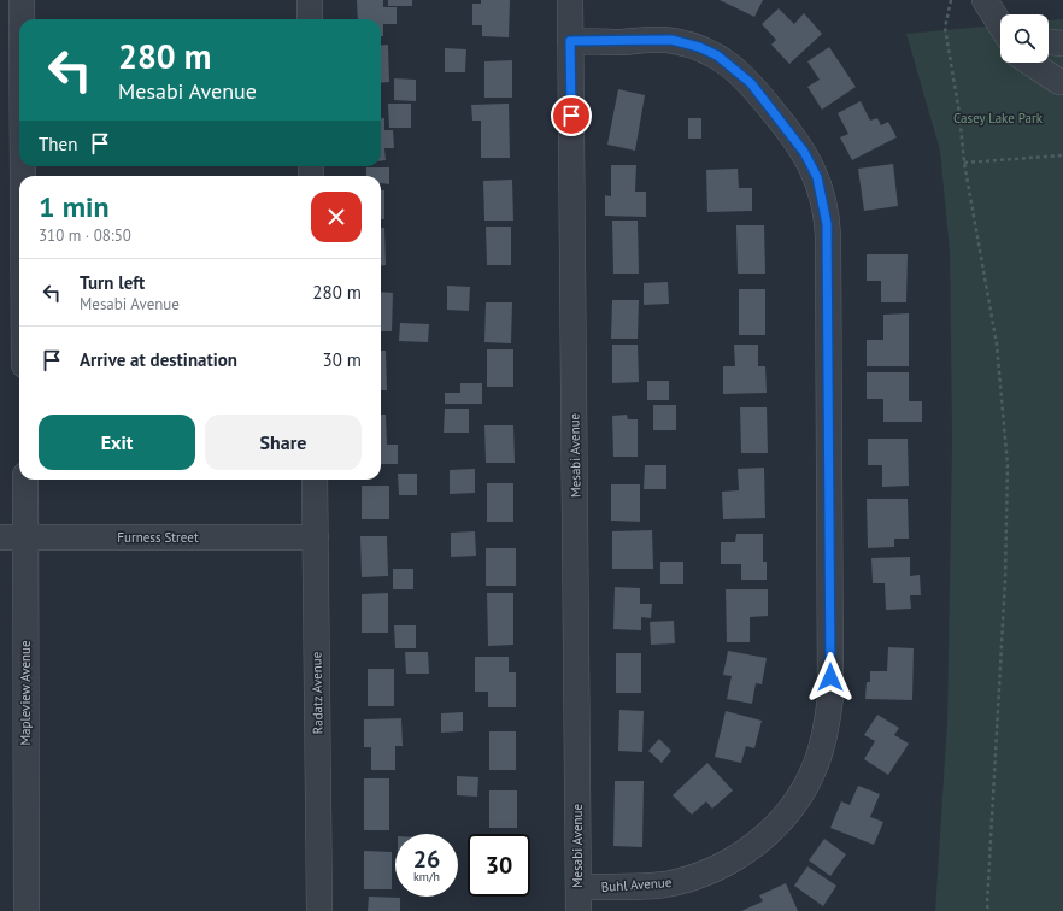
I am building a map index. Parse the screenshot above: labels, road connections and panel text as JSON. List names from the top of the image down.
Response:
{
  "streets": {
    "street": [
      "Mesabi Avenue",
      "Furness Street",
      "Mapleview Avenue",
      "Radatz Avenue",
      "Buhl Avenue"
    ]
  },
  "crossings": [
    ["Mesabi Avenue", "Buhl Avenue"],
    ["Furness Street", "Mapleview Avenue"],
    ["Furness Street", "Radatz Avenue"]
  ],
  "parks": ["Casey Lake Park"],
  "page": {
    "turn": ["280 m", "Mesabi Avenue"],
    "then": "Then",
    "heading": ["1 min", "310 m · 08:50"],
    "list": [
      {
        "name": "Turn left",
        "note": "Mesabi Avenue",
        "value": "280 m"
      },
      {
        "name": "Arrive at destination",
        "value": "30 m"
      }
    ],
    "buttons": ["Exit", "Share"],
    "speed": "26 km/h",
    "limit": "30"
  }
}
